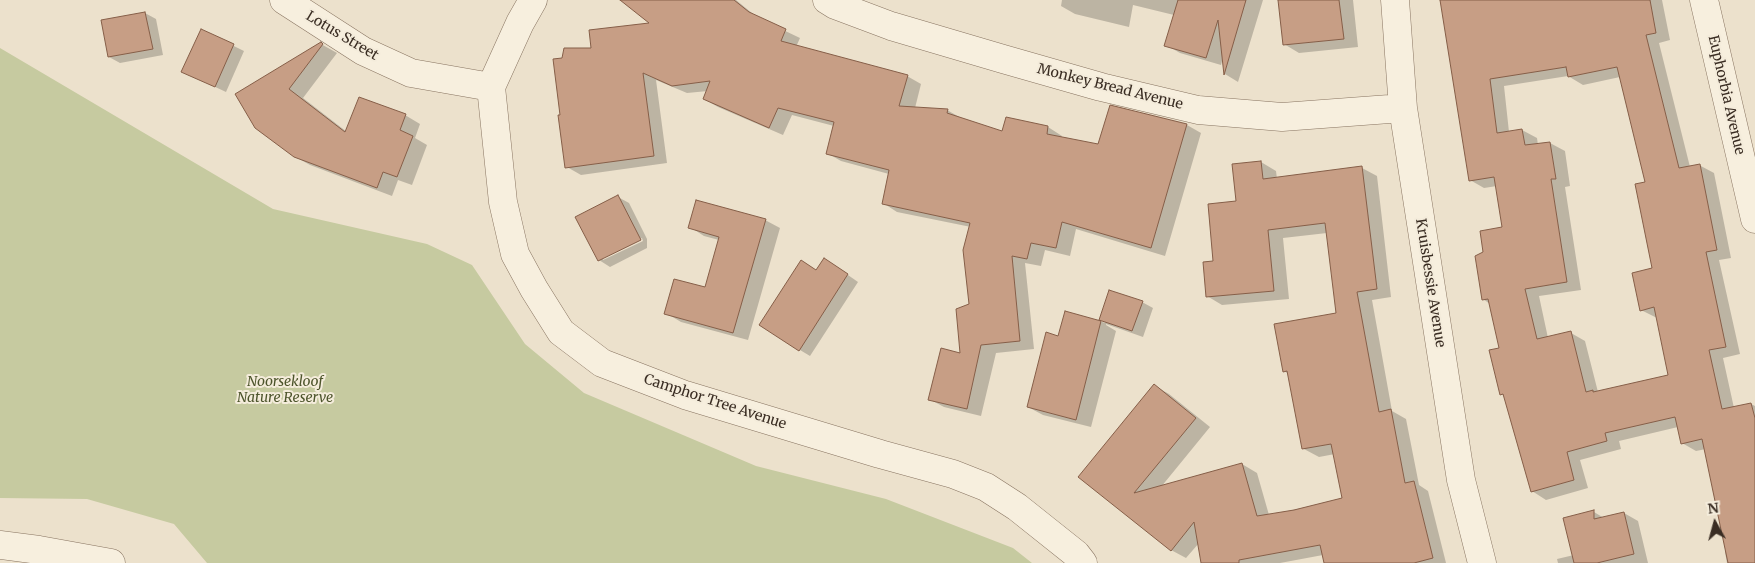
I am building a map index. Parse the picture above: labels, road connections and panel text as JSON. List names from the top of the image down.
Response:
{
  "streets": {
    "street": [
      "Lotus Street",
      "Monkey Bread Avenue",
      "Euphorbia Avenue",
      "Kruisbessie Avenue",
      "Camphor Tree Avenue"
    ]
  },
  "crossings": [
    ["Lotus Street", "Camphor Tree Avenue"],
    ["Monkey Bread Avenue", "Kruisbessie Avenue"]
  ],
  "parks": ["Noorsekloof Nature Reserve"],
  "north": "top"
}
